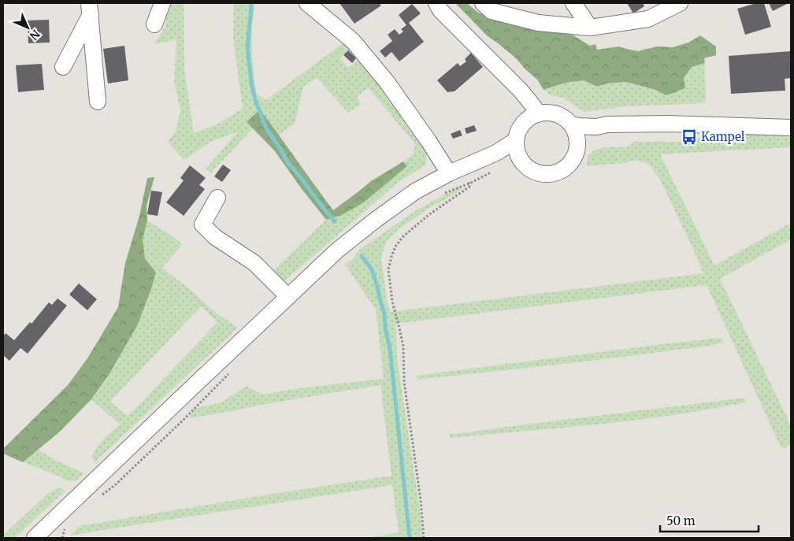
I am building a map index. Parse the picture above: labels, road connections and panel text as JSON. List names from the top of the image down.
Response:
{
  "places": {
    "bus stop": ["Kampel"]
  },
  "scale_bar": "50 m",
  "north": "bottom right"
}
